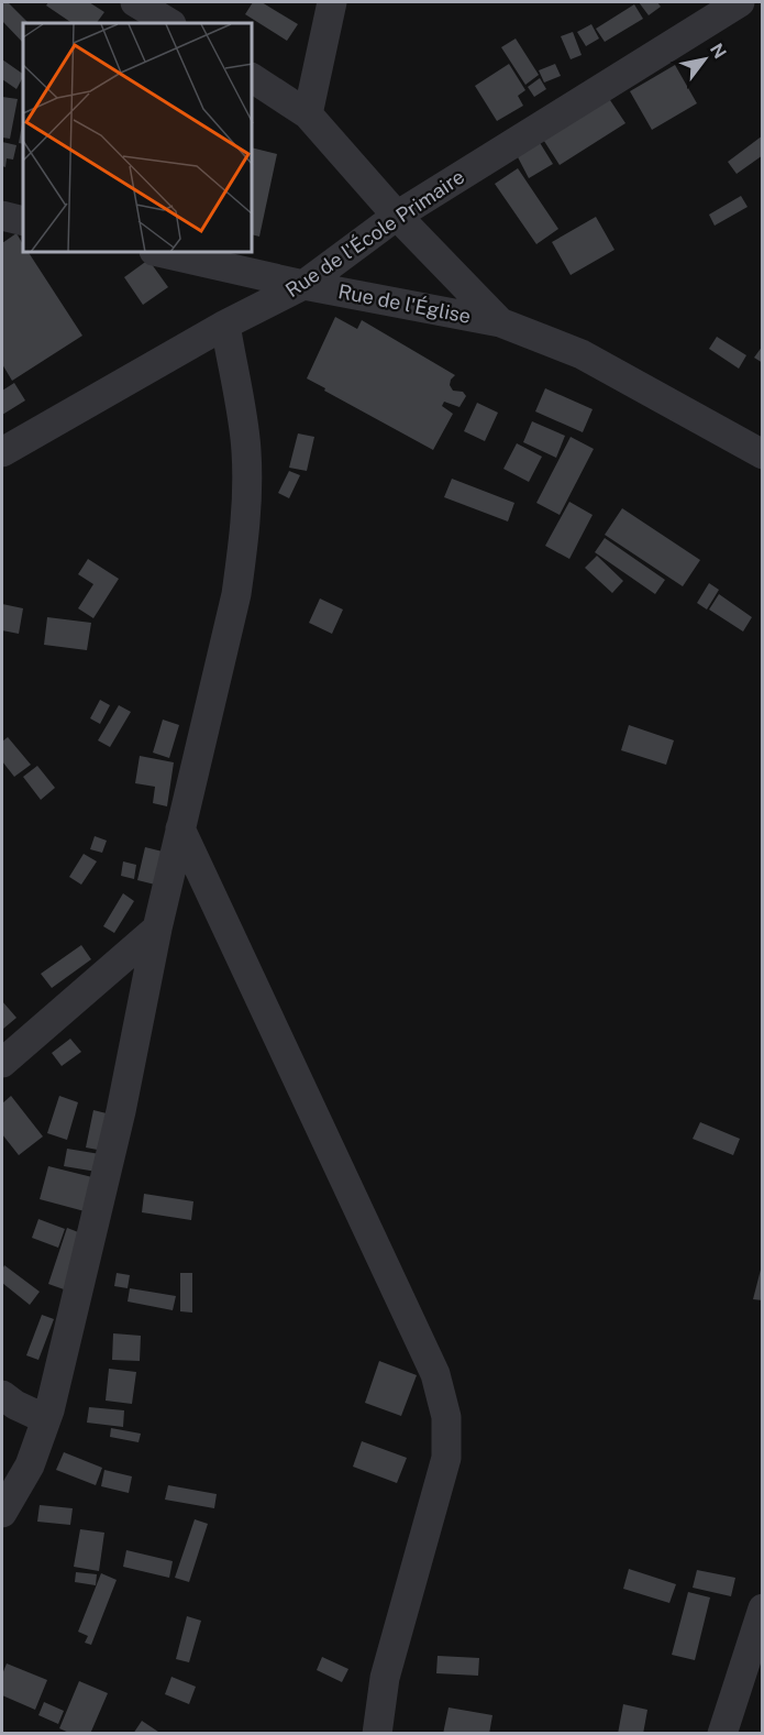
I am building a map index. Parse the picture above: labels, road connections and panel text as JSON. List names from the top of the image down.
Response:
{
  "streets": {
    "street": ["Rue de l'École Primaire", "Rue de l'Église"]
  },
  "crossings": [
    ["Rue de l'École Primaire", "Rue de l'Église"]
  ],
  "north": "top right"
}
